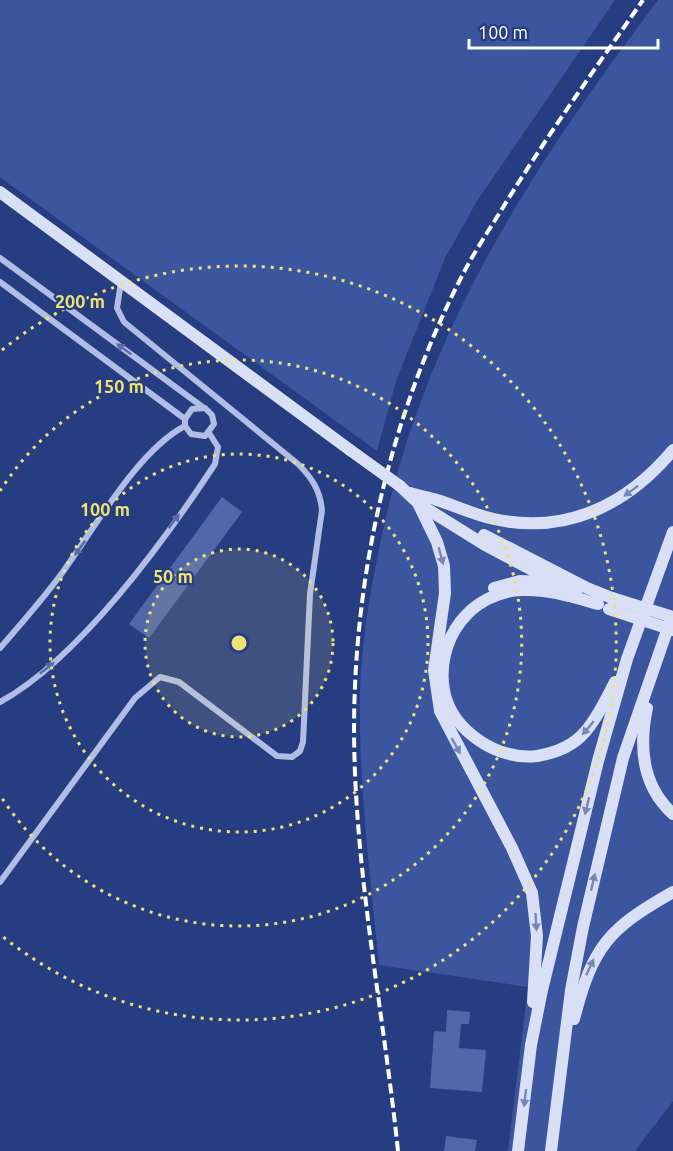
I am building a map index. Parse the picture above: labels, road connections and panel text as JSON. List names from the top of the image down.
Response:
{
  "scale_bar": "100 m",
  "rings": [
    "200 m",
    "150 m",
    "100 m",
    "50 m"
  ]
}
